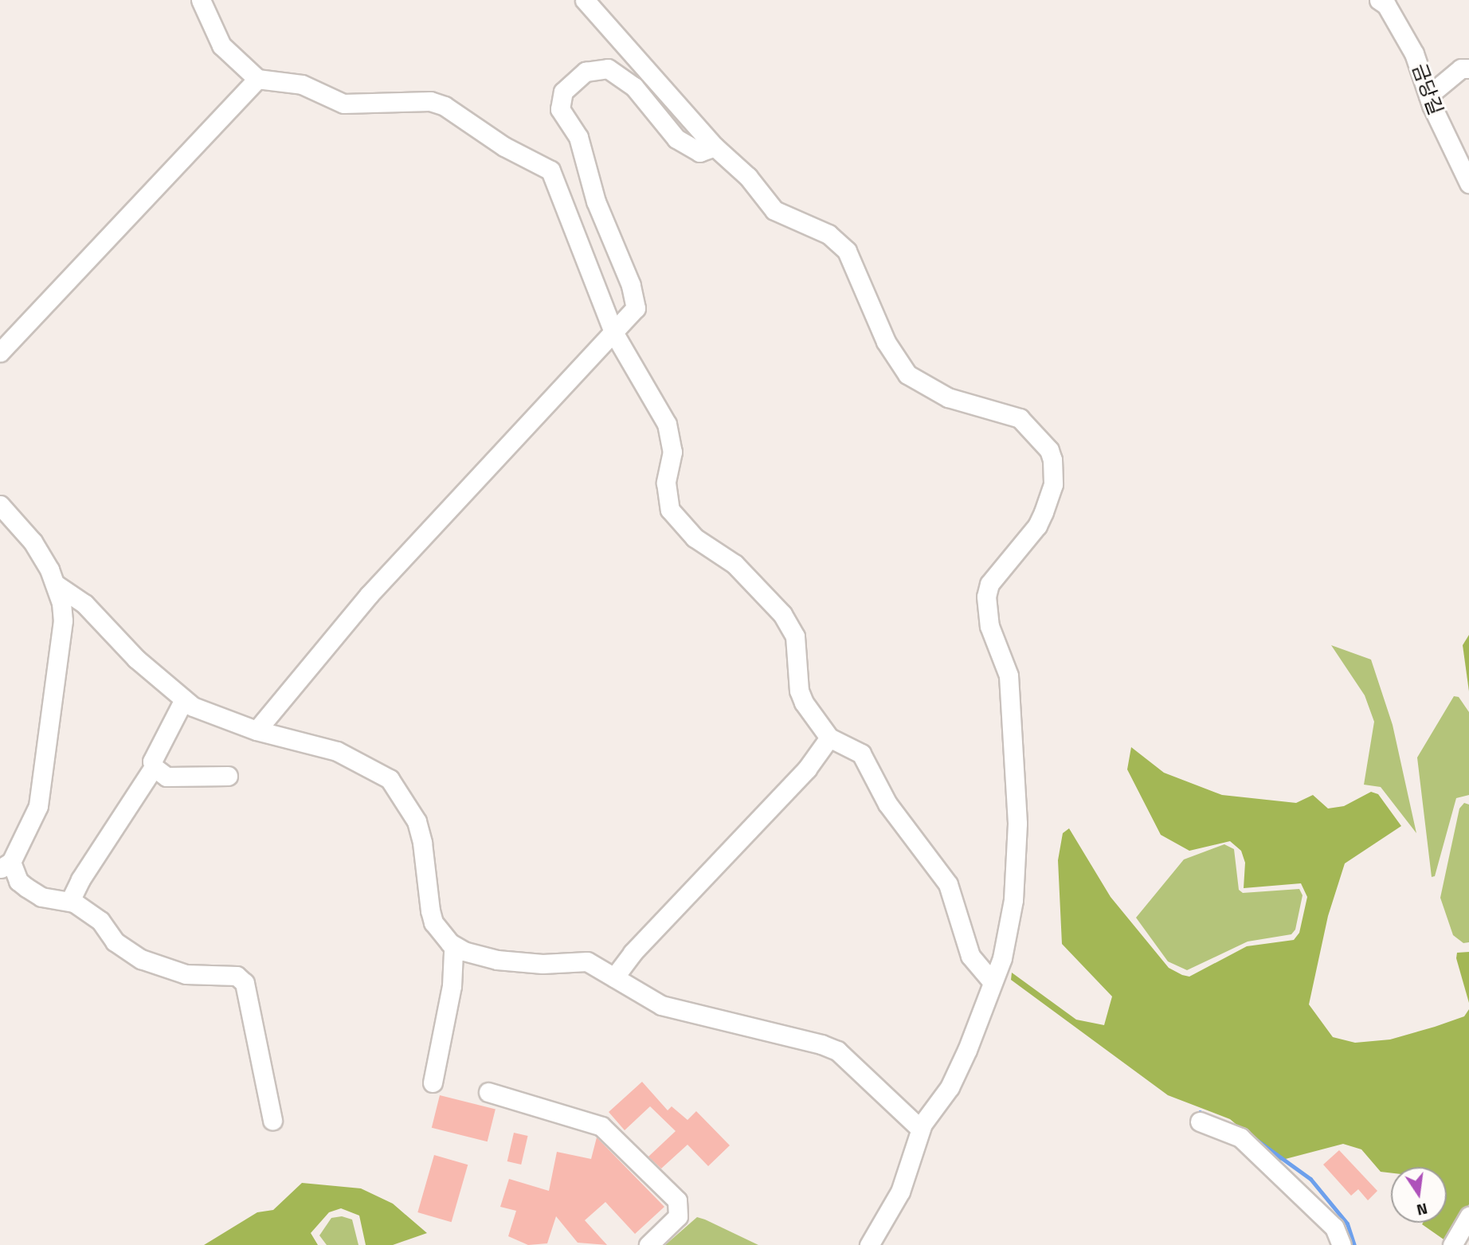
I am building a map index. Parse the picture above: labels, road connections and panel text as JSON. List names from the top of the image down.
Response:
{
  "streets": {
    "street": ["금당길"]
  },
  "north": "bottom"
}
